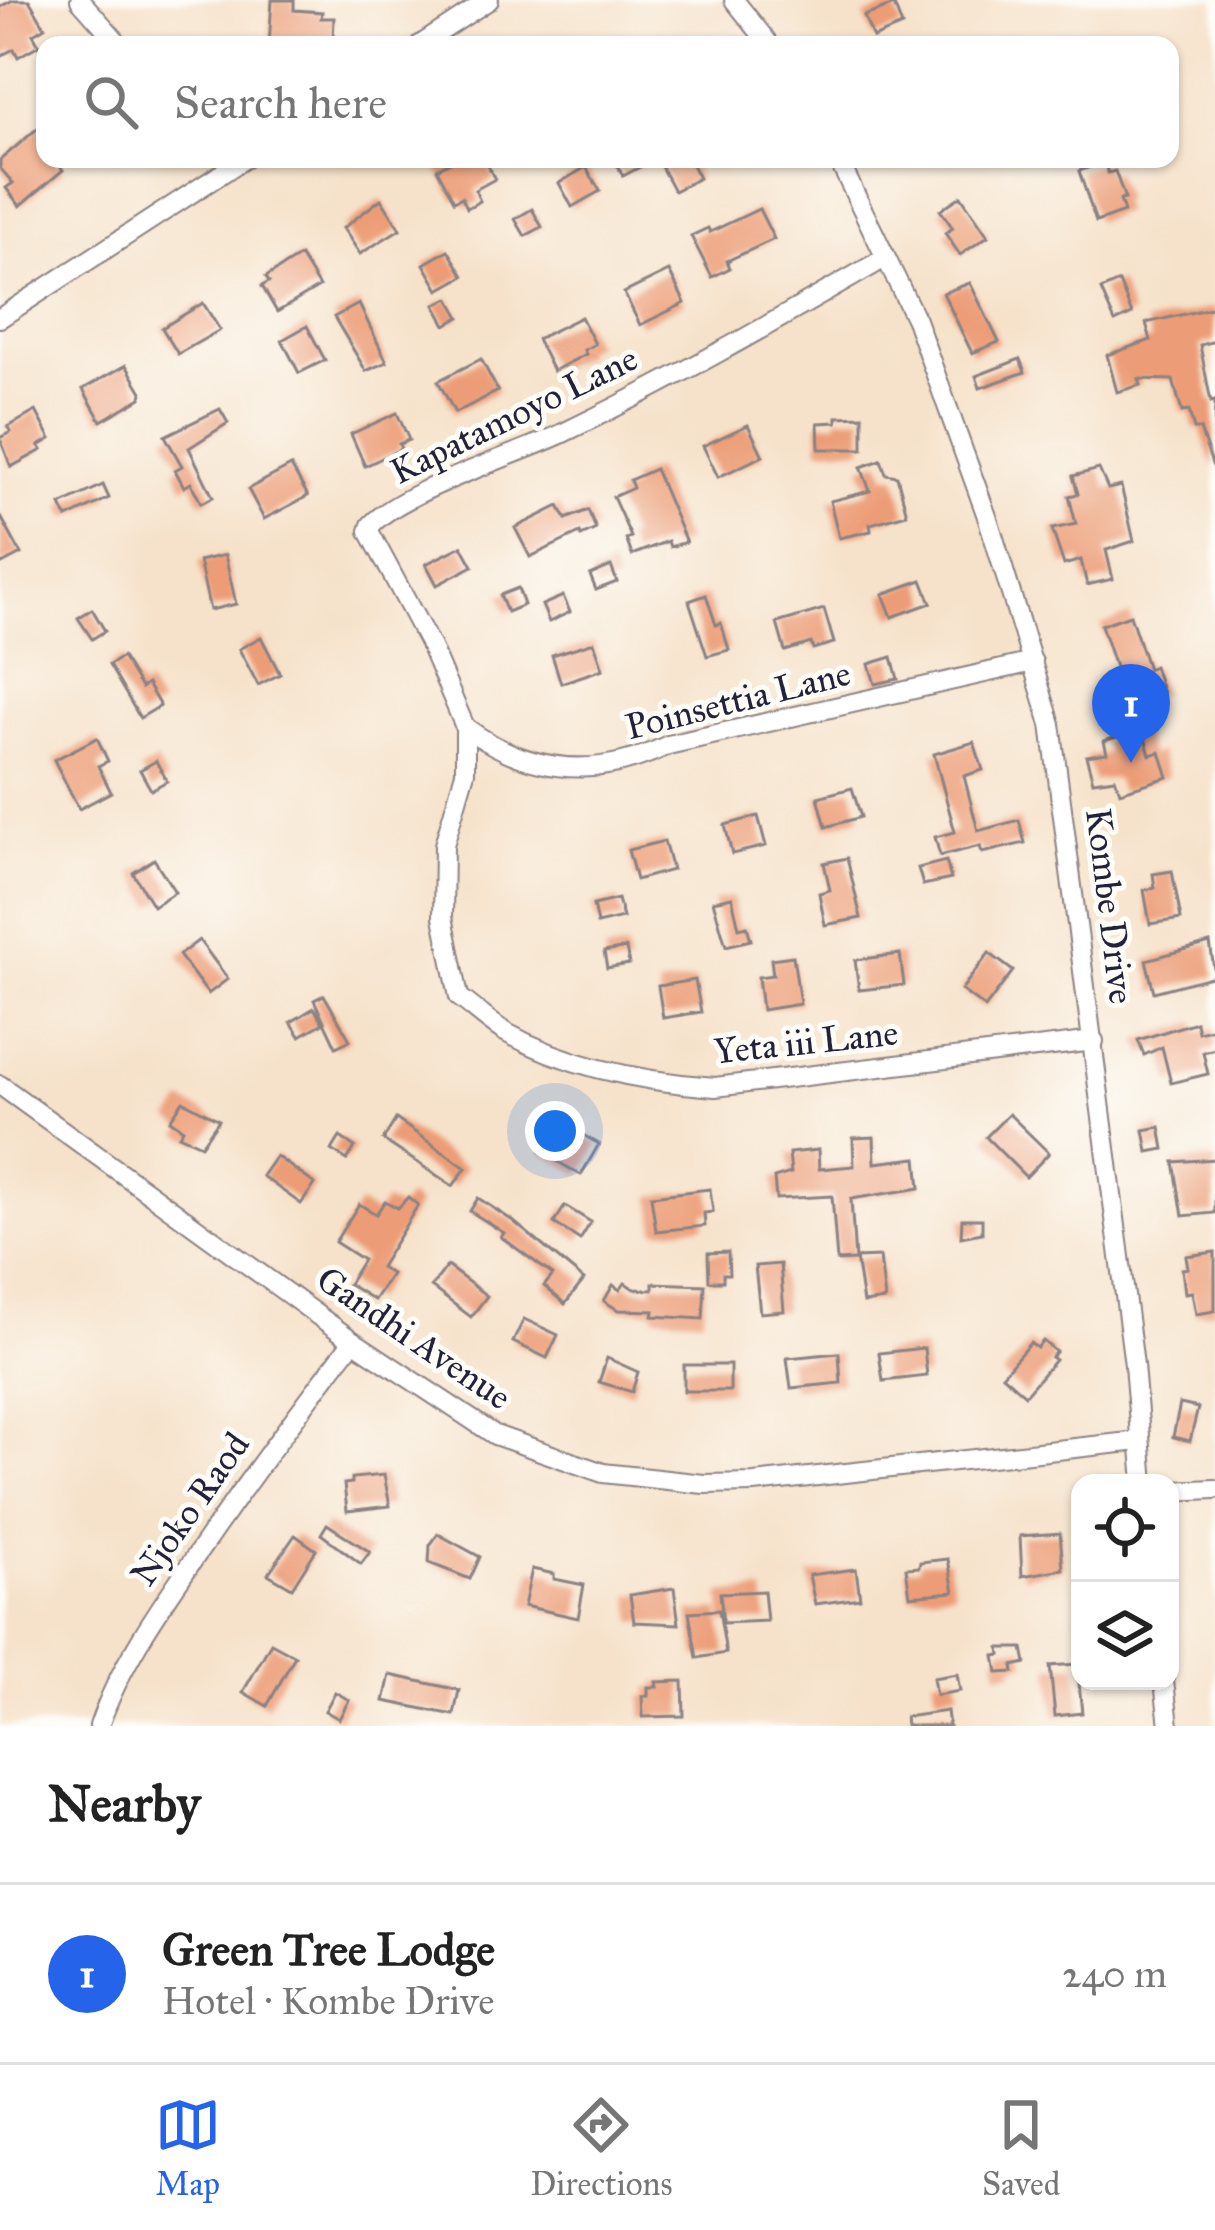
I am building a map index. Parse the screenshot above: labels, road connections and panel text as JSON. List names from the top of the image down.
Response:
{
  "streets": {
    "street": [
      "Kapatamoyo Lane",
      "Poinsettia Lane",
      "Kombe Drive",
      "Yeta iii Lane",
      "Gandhi Avenue",
      "Njoko Raod"
    ]
  },
  "crossings": [
    ["Kapatamoyo Lane", "Poinsettia Lane"],
    ["Kapatamoyo Lane", "Kombe Drive"],
    ["Kapatamoyo Lane", "Yeta iii Lane"],
    ["Poinsettia Lane", "Kombe Drive"],
    ["Poinsettia Lane", "Yeta iii Lane"],
    ["Kombe Drive", "Yeta iii Lane"],
    ["Kombe Drive", "Gandhi Avenue"],
    ["Gandhi Avenue", "Njoko Raod"]
  ],
  "page": {
    "search": "Search here",
    "pins": "1",
    "heading": "Nearby",
    "list": [
      {
        "mark": "1",
        "name": "Green Tree Lodge",
        "note": "Hotel · Kombe Drive",
        "value": "240 m"
      }
    ],
    "nav": ["Map", "Directions", "Saved"]
  }
}
